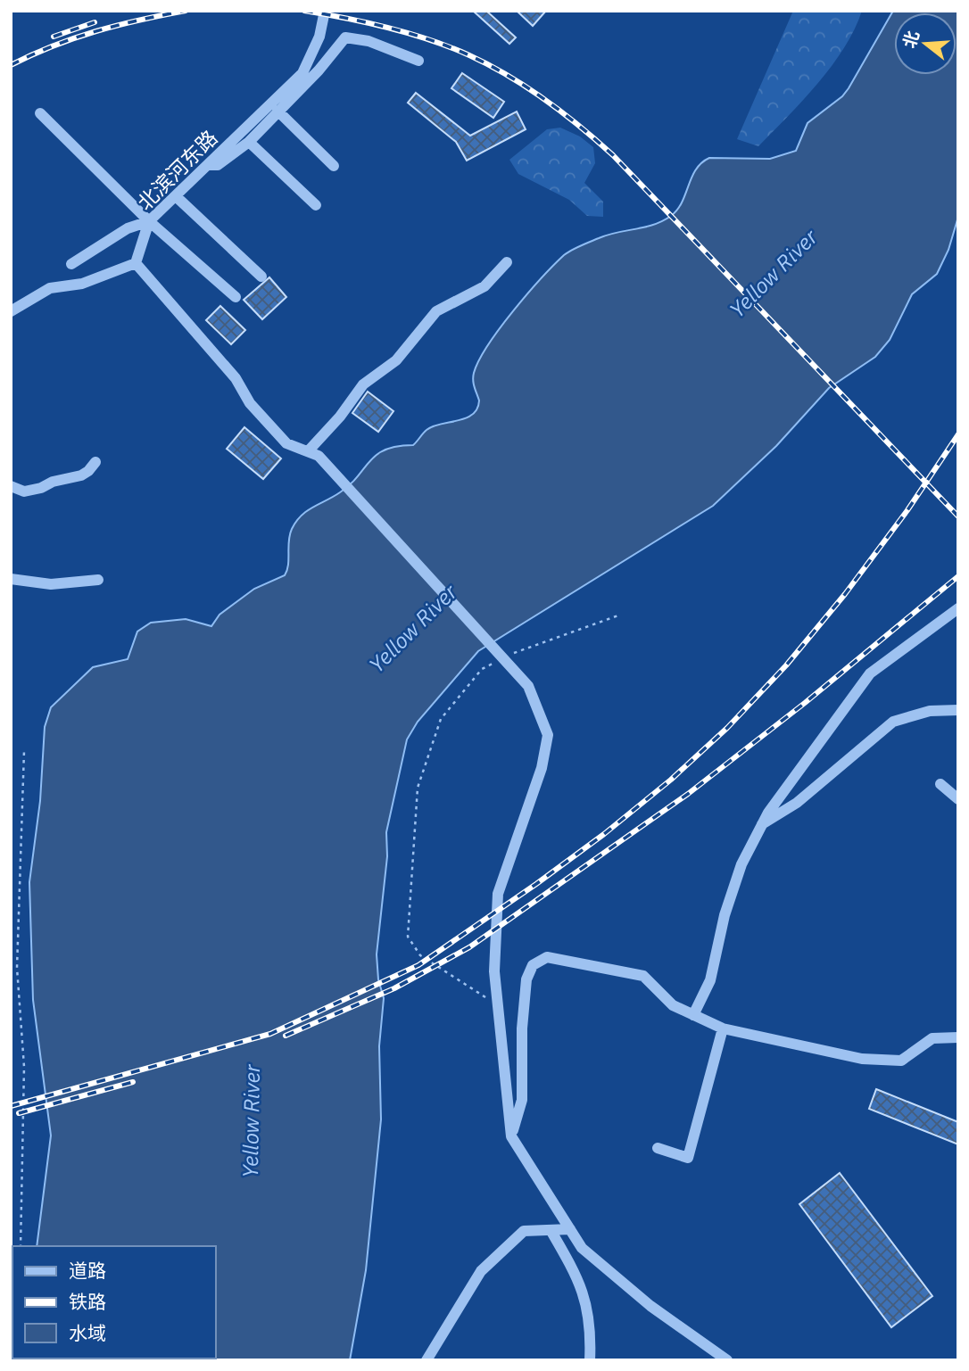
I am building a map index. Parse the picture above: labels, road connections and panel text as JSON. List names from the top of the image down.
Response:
{
  "streets": {
    "street": ["北滨河东路"]
  },
  "water": ["Yellow River"],
  "legend": ["道路", "铁路", "水域"],
  "north": "left"
}
